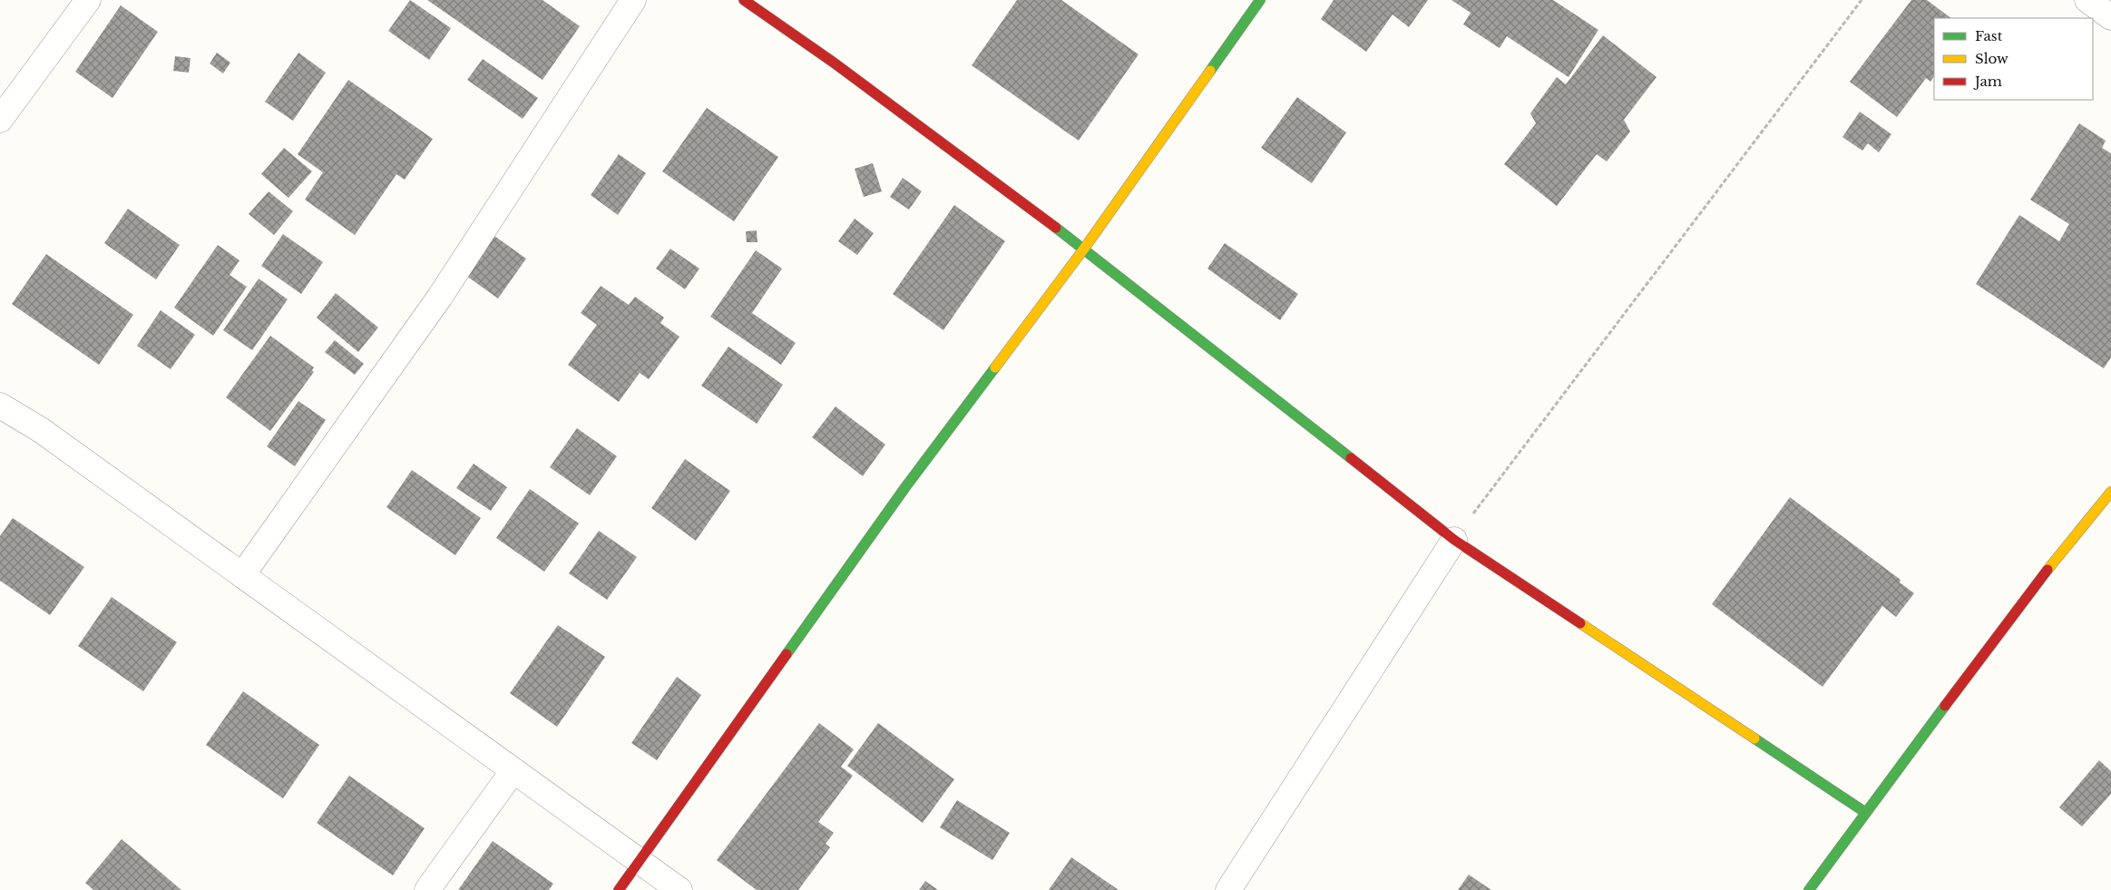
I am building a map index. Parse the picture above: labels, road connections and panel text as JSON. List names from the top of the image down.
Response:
{
  "legend": ["Fast", "Slow", "Jam"]
}
